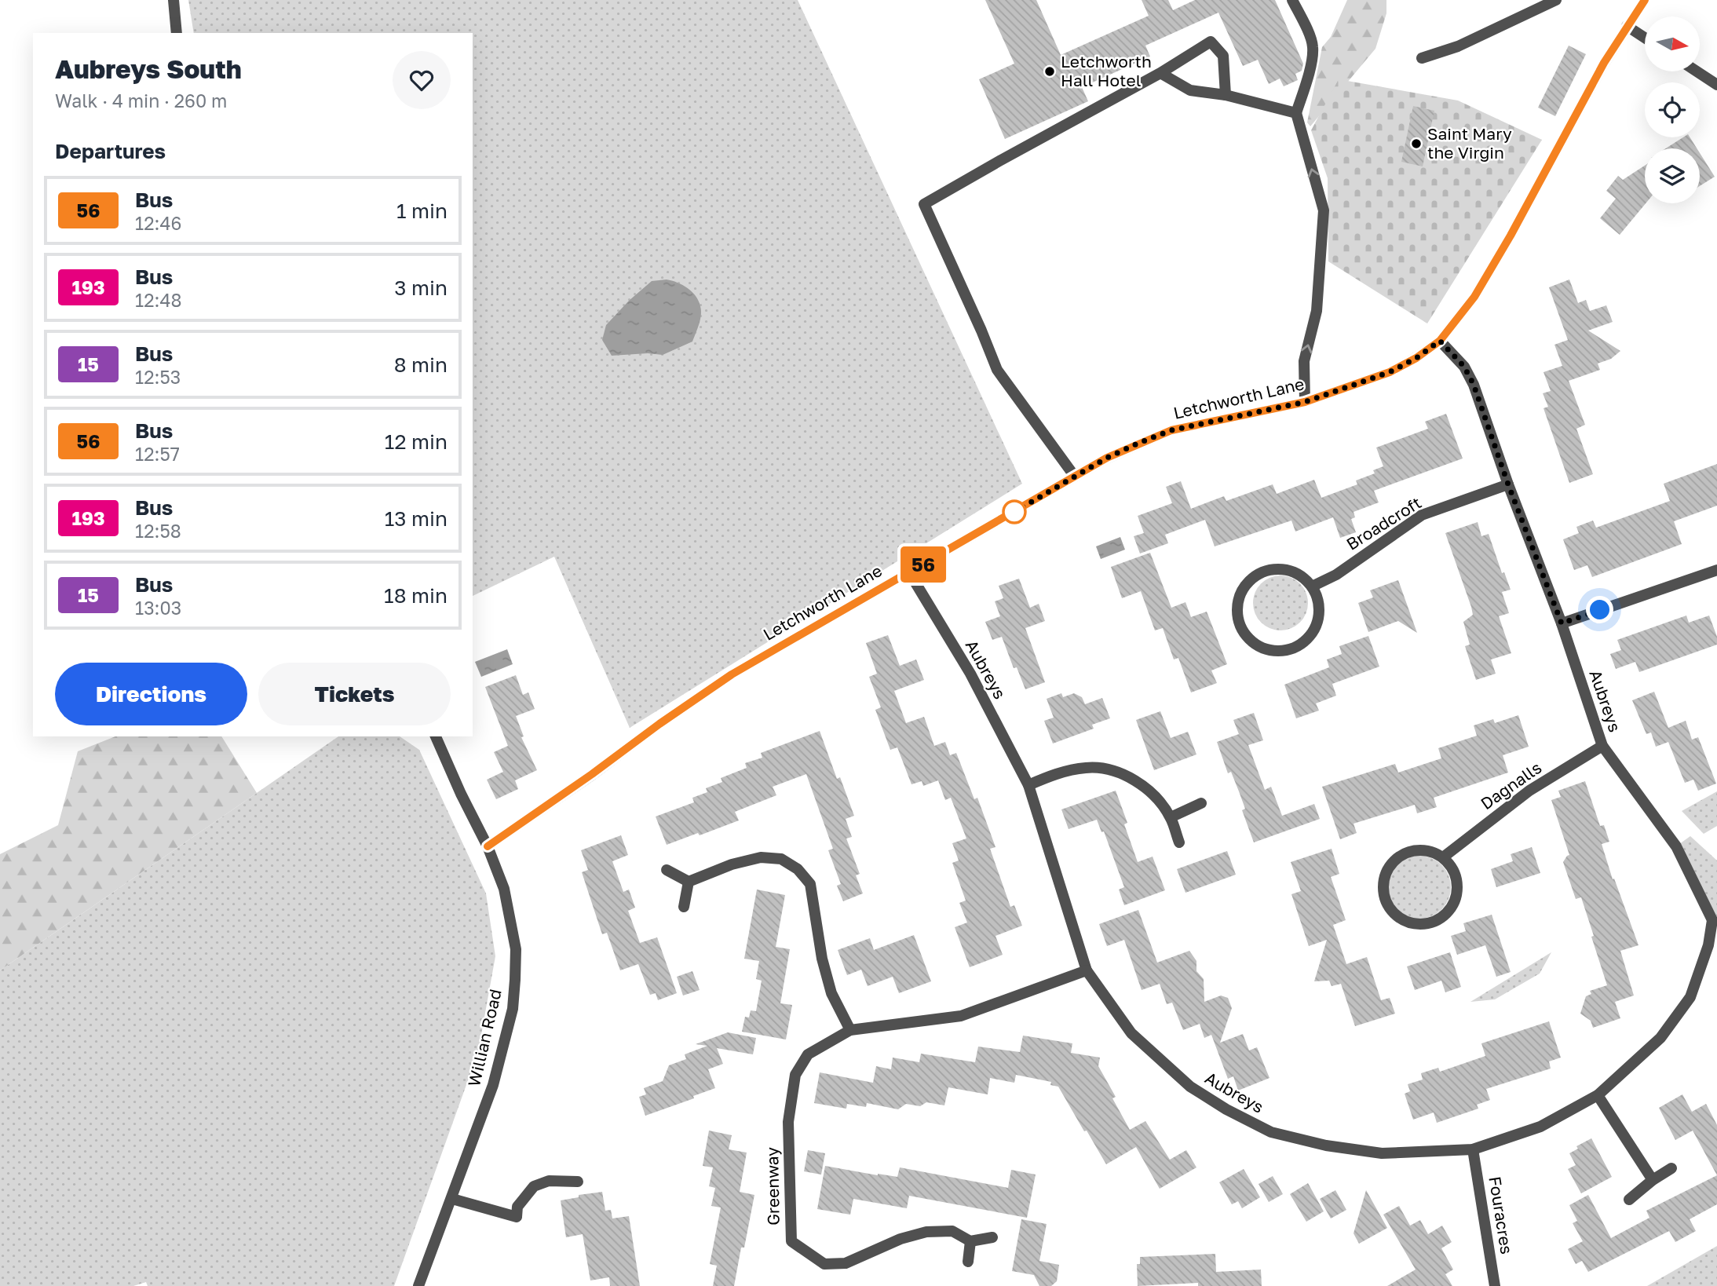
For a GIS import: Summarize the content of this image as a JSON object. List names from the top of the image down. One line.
{"streets":{"street":["Letchworth Lane","Broadcroft","Aubreys","Dagnalls","Willian Road","Greenway","Fouracres"]},"crossings":[["Letchworth Lane","Aubreys"],["Letchworth Lane","Willian Road"],["Broadcroft","Aubreys"],["Aubreys","Dagnalls"],["Aubreys","Greenway"],["Aubreys","Fouracres"]],"places":["Letchworth Hall Hotel","Saint Mary the Virgin"],"lines":["bus line 56"],"north":"right","page":{"on_map":"56","heading":[["Aubreys South","Walk · 4 min · 260 m"],"Departures"],"list":[{"mark":"56","name":"Bus","note":"12:46","value":"1 min"},{"mark":"193","name":"Bus","note":"12:48","value":"3 min"},{"mark":"15","name":"Bus","note":"12:53","value":"8 min"},{"mark":"56","name":"Bus","note":"12:57","value":"12 min"},{"mark":"193","name":"Bus","note":"12:58","value":"13 min"},{"mark":"15","name":"Bus","note":"13:03","value":"18 min"}],"buttons":["Directions","Tickets"]}}
